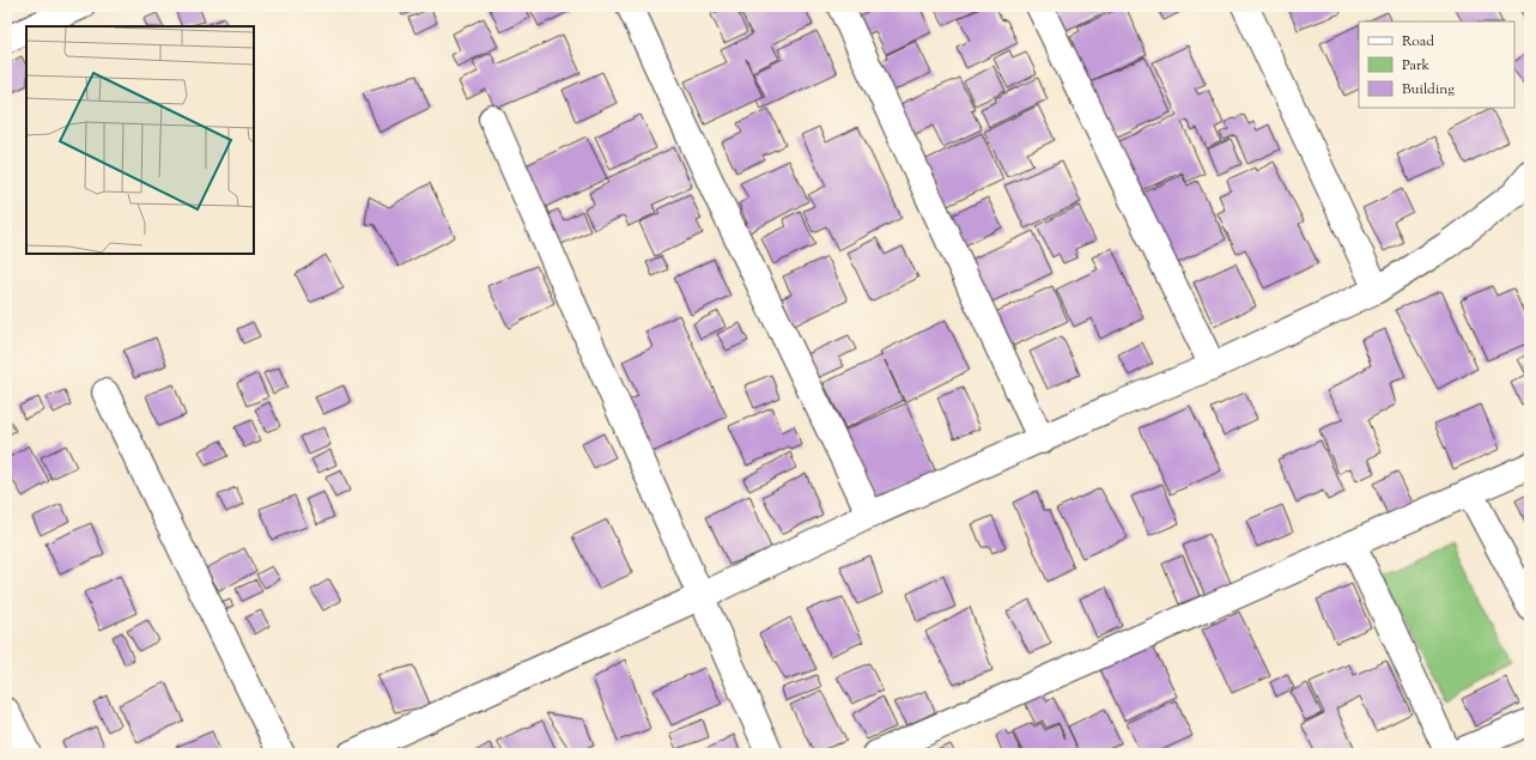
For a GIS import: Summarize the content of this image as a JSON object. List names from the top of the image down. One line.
{"legend":["Road","Park","Building"]}
